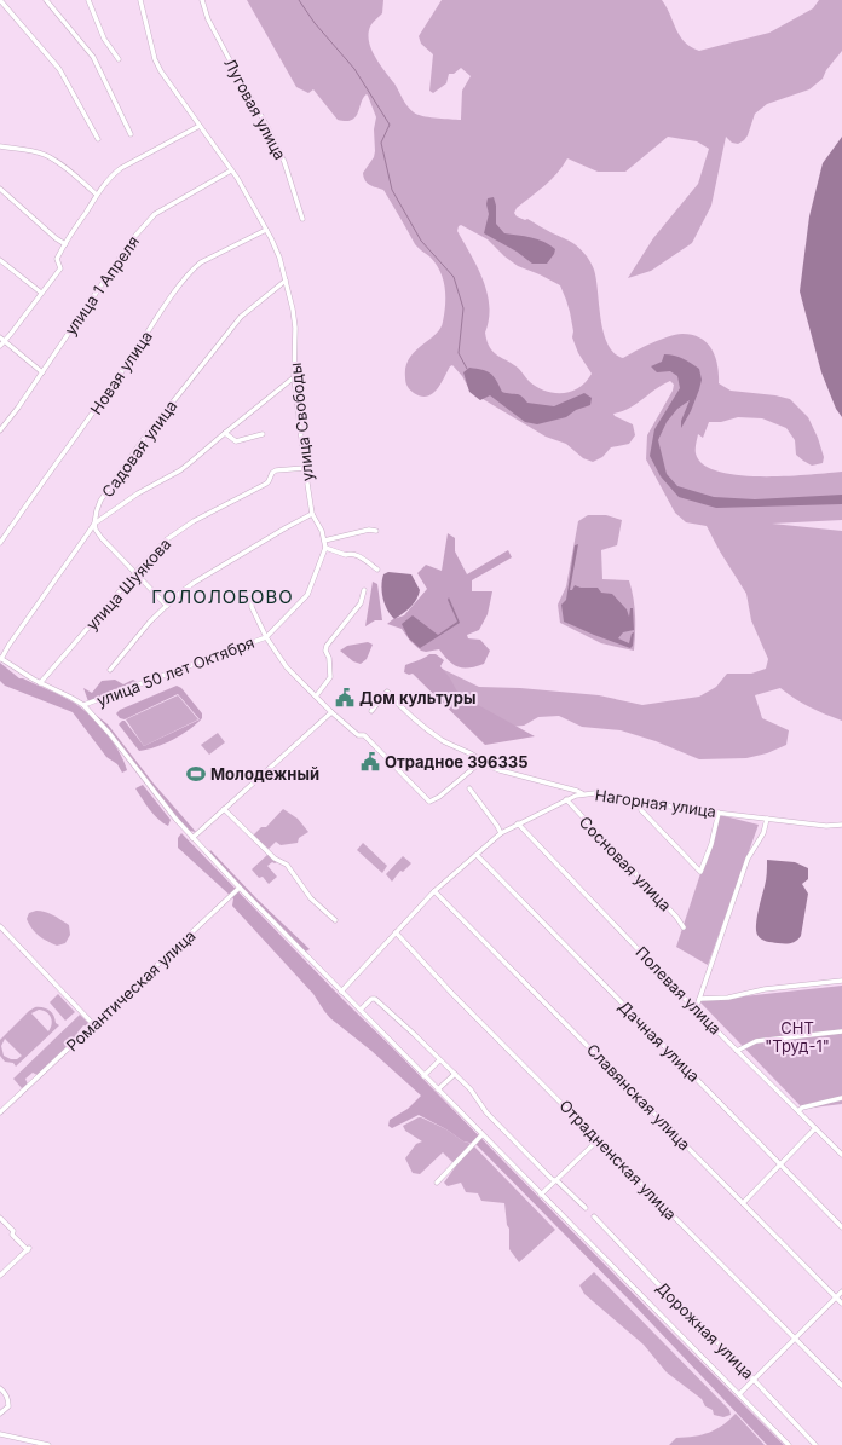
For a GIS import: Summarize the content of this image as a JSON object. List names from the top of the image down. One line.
{"streets":{"street":["Луговая улица","улица 1 Апреля","Новая улица","улица Свободы","Садовая улица","улица Шуякова","улица 50 лет Октября","Нагорная улица","Сосновая улица","Романтическая улица","Полевая улица","Дачная улица","Славянская улица","Отрадненская улица","Дорожная улица"]},"crossings":[["улица 1 Апреля","улица Свободы"],["Новая улица","улица Свободы"],["улица Свободы","Садовая улица"],["улица Свободы","улица Шуякова"],["улица Свободы","улица 50 лет Октября"],["Нагорная улица","Сосновая улица"],["Нагорная улица","Полевая улица"],["Нагорная улица","Дачная улица"],["Нагорная улица","Славянская улица"],["Нагорная улица","Отрадненская улица"]],"districts":["ГОЛОЛОБОВО"],"parks":["СНТ \"Труд-1\""],"places":{"public building":["Дом культуры","Отрадное 396335"],"sports":["Молодежный"]}}
